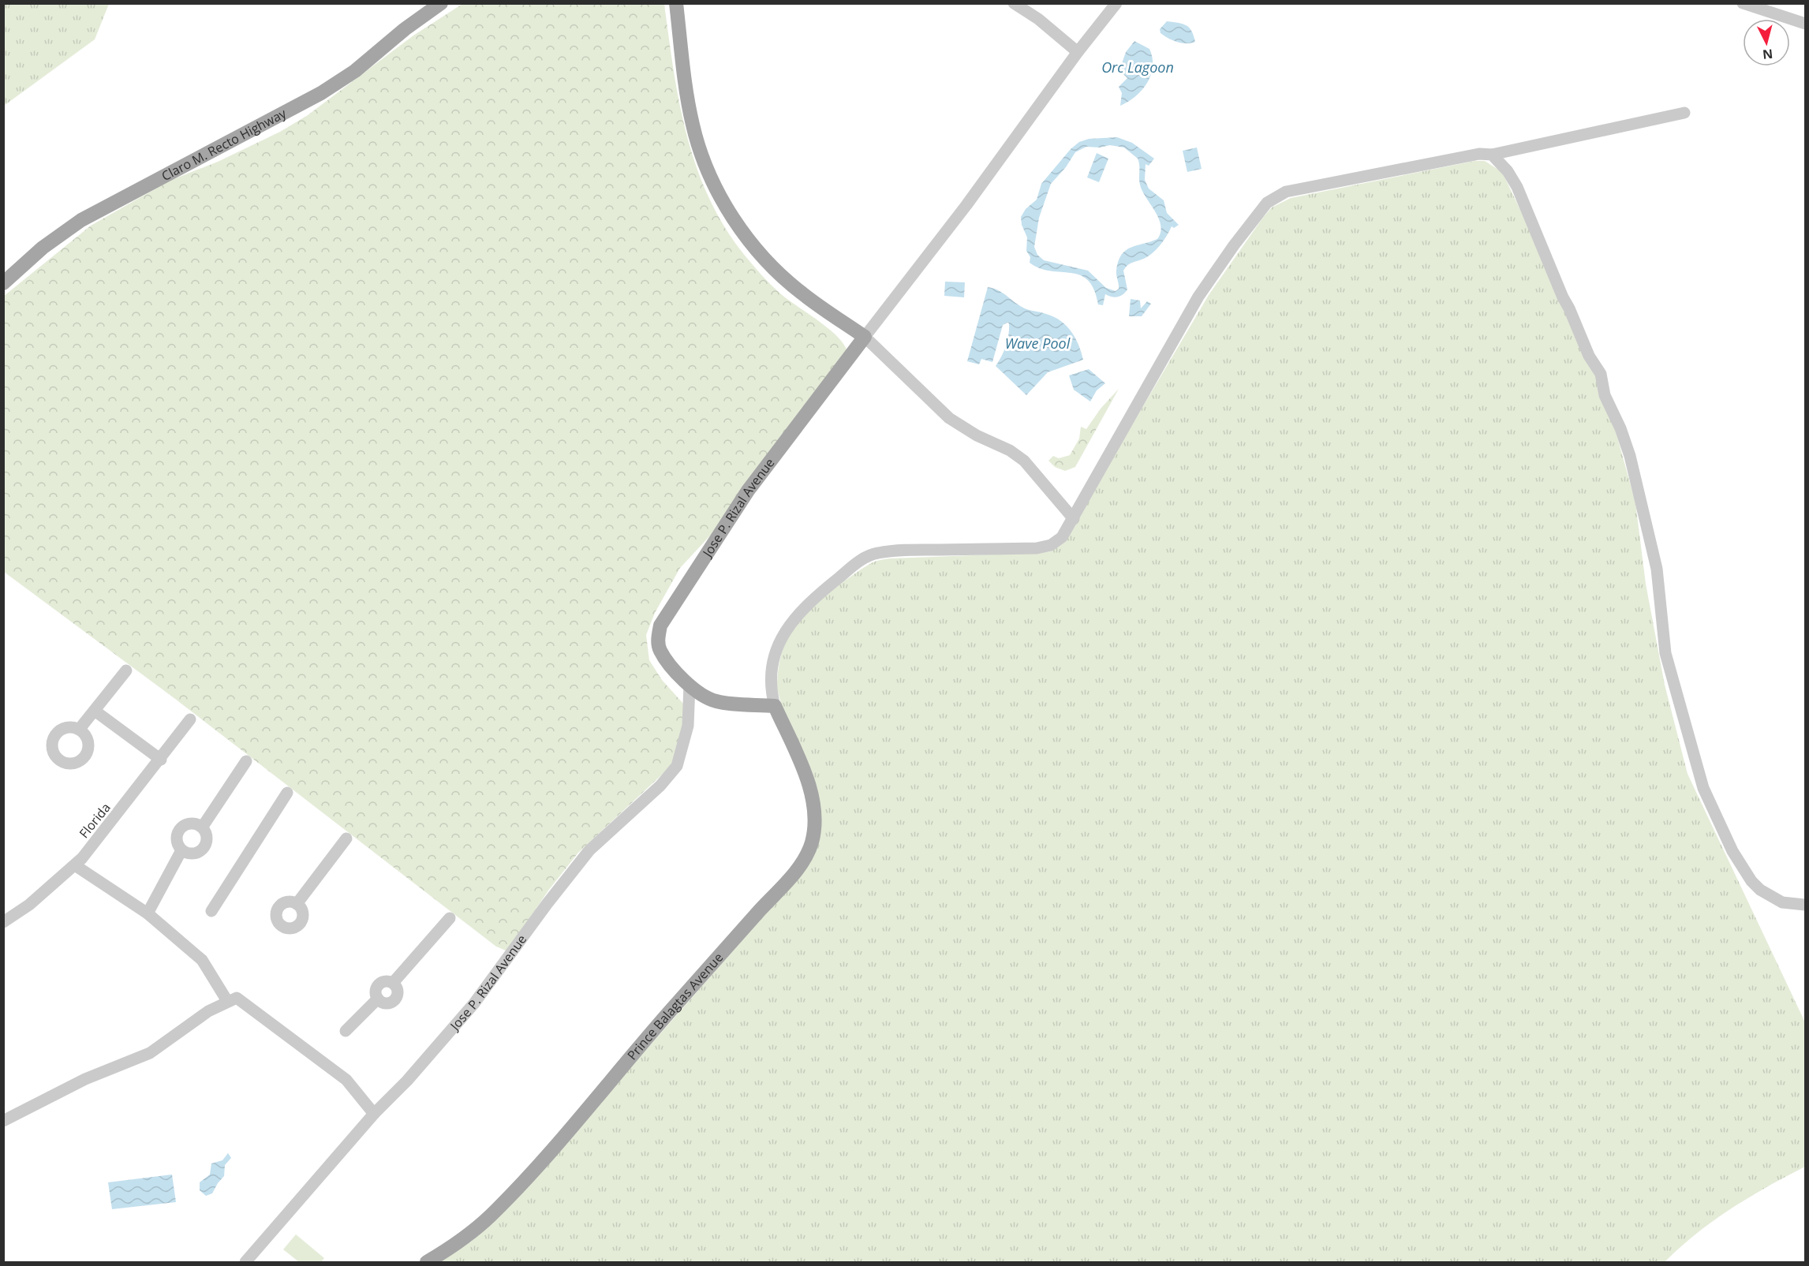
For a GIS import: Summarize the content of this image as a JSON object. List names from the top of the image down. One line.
{"streets":{"main road":["Claro M. Recto Highway","Jose P. Rizal Avenue","Prince Balagtas Avenue"],"street":["Florida"]},"crossings":[["Jose P. Rizal Avenue","Prince Balagtas Avenue"]],"water":["Orc Lagoon","Wave Pool"],"north":"bottom"}
